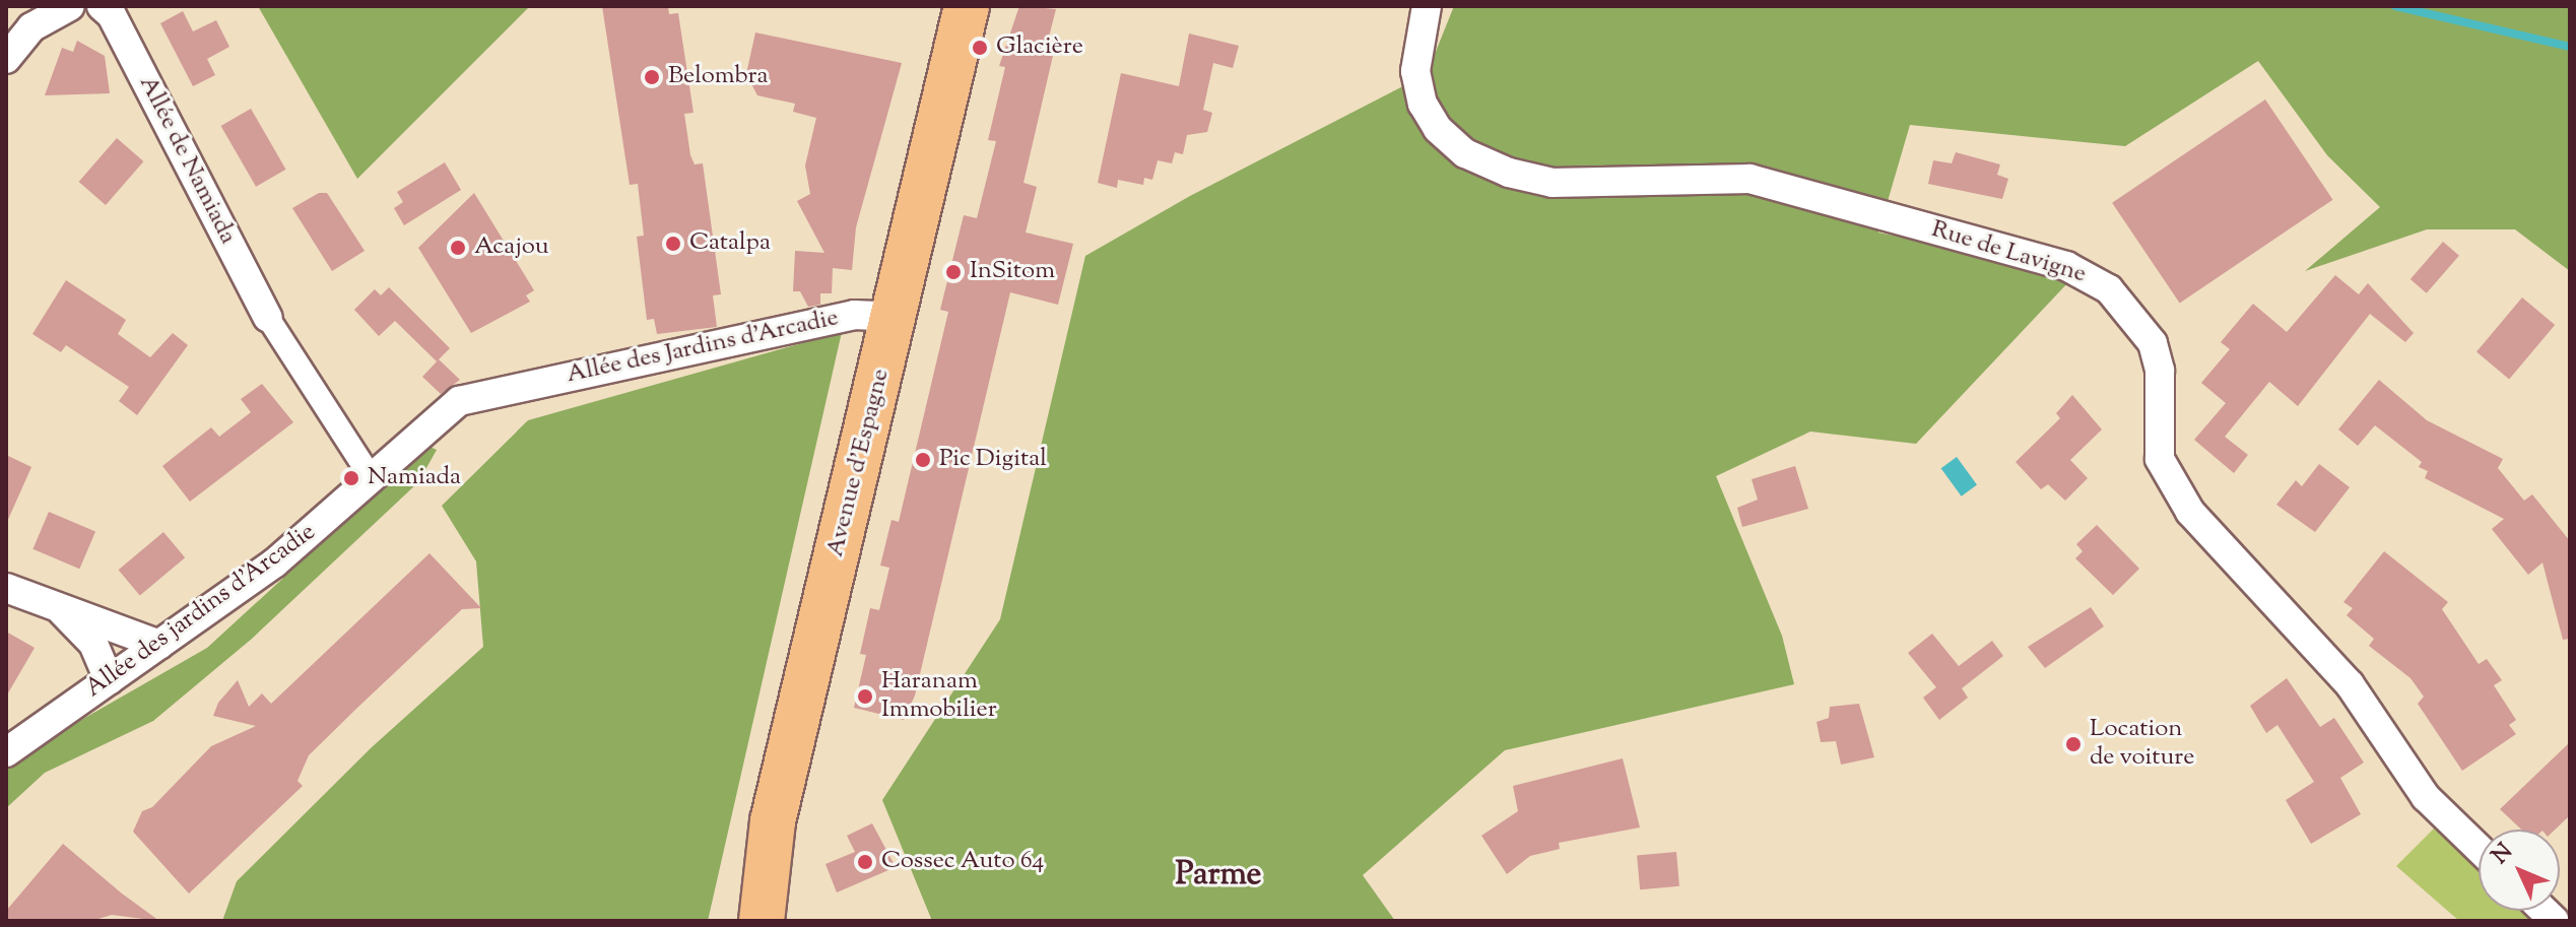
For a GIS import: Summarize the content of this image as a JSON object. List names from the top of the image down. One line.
{"streets":{"main road":["Avenue d'Espagne"],"street":["Allée de Namiada","Rue de Lavigne","Allée des Jardins d'Arcadie","Allée des jardins d'Arcadie"]},"crossings":[["Allée des Jardins d'Arcadie","Avenue d'Espagne"],["Allée des Jardins d'Arcadie","Allée des jardins d'Arcadie"]],"districts":["Parme"],"places":["Glacière","Belombra","Catalpa","Acajou","InSitom","Pic Digital","Namiada","Haranam Immobilier","Location de voiture","Cossec Auto 64"],"north":"top left"}
